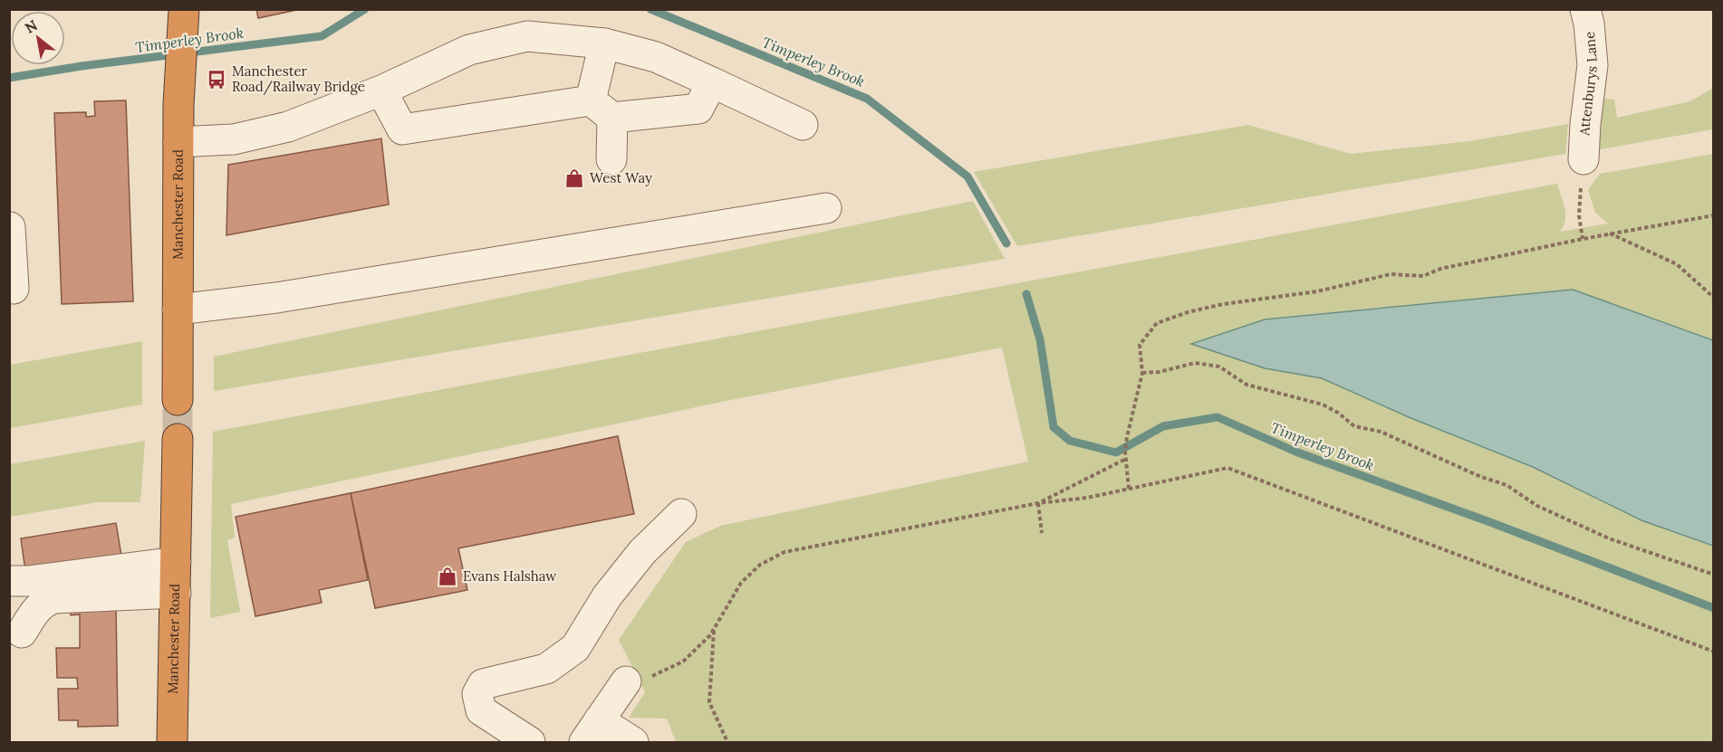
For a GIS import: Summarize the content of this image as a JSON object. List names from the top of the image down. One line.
{"streets":{"highway":["Manchester Road"],"street":["Attenburys Lane"]},"water":["Timperley Brook"],"places":{"bus stop":["Manchester Road/Railway Bridge"],"shop":["West Way","Evans Halshaw"]},"north":"top left"}
